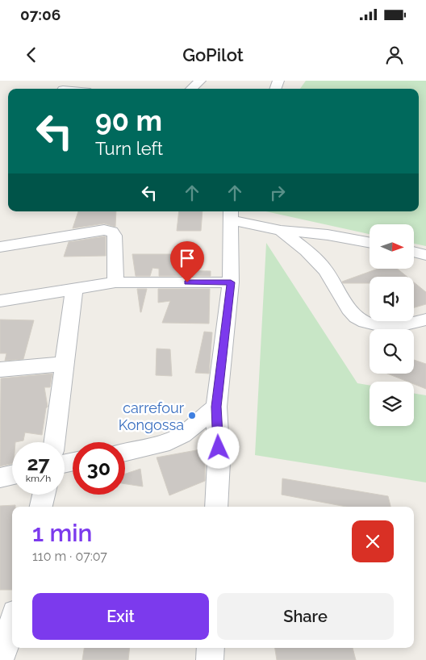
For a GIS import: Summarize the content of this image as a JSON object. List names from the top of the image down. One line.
{"places":["carrefour Kongossa"],"north":"right","page":{"status":"07:06","header":"GoPilot","turn":["90 m","Turn left"],"speed":"27 km/h","limit":"30","heading":["1 min","110 m · 07:07"],"buttons":["Exit","Share"]}}
